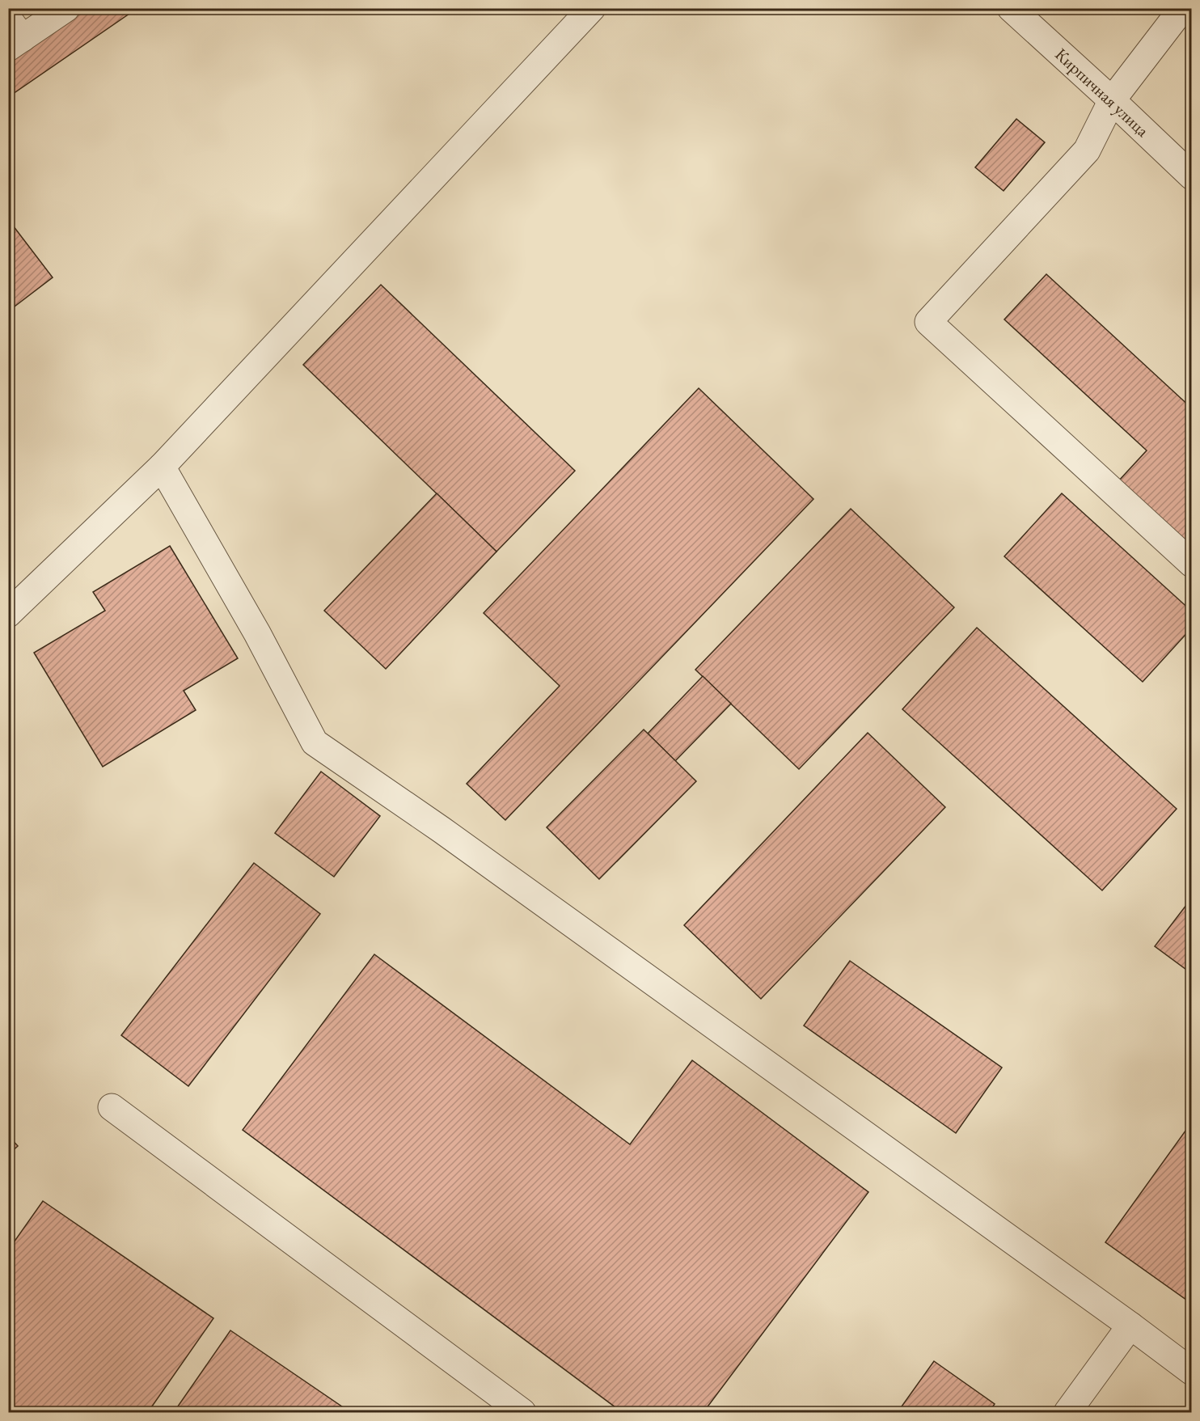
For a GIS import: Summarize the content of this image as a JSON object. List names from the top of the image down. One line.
{"streets":{"street":["Кирпичная улица"]}}
